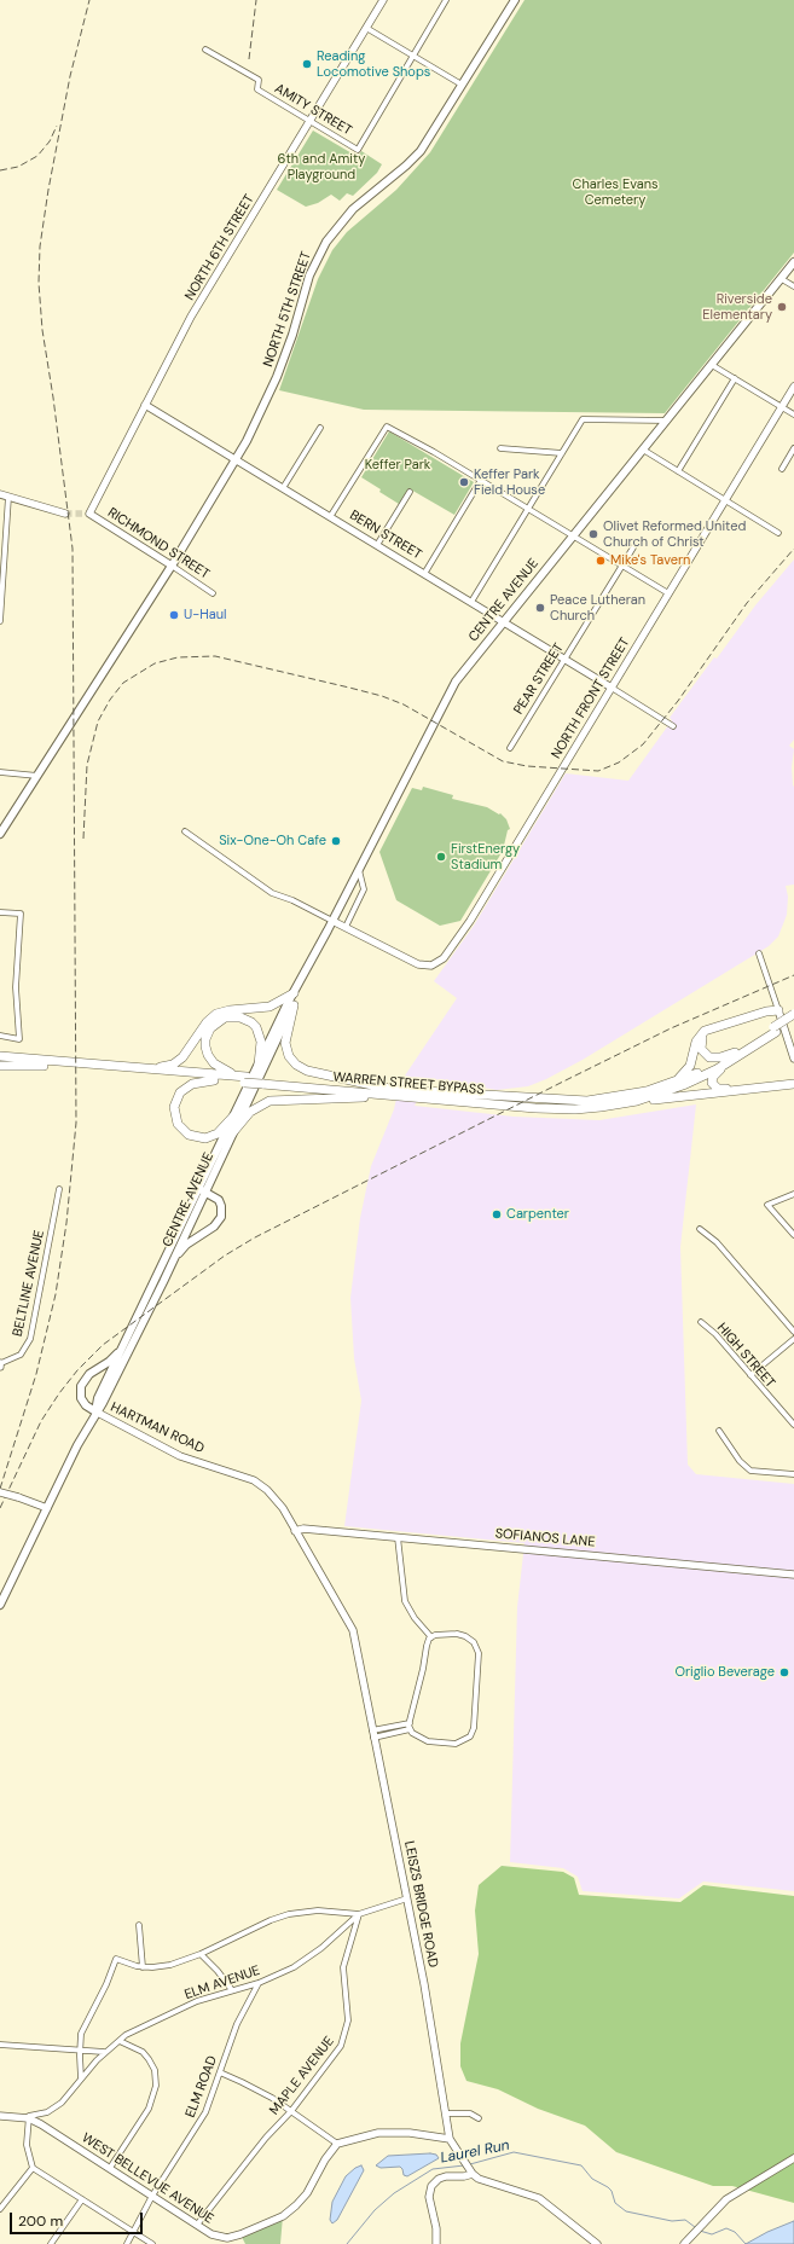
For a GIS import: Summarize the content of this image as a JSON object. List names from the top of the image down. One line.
{"streets":{"highway":["WARREN STREET BYPASS"],"main road":["NORTH 5TH STREET","CENTRE AVENUE"],"street":["AMITY STREET","NORTH 6TH STREET","BERN STREET","RICHMOND STREET","PEAR STREET","NORTH FRONT STREET","BELTLINE AVENUE","HIGH STREET","HARTMAN ROAD","SOFIANOS LANE","LEISZS BRIDGE ROAD","ELM AVENUE","MAPLE AVENUE","ELM ROAD","WEST BELLEVUE AVENUE"]},"crossings":[["AMITY STREET","NORTH 6TH STREET"],["NORTH 6TH STREET","BERN STREET"],["NORTH 6TH STREET","RICHMOND STREET"],["NORTH 5TH STREET","BERN STREET"],["NORTH 5TH STREET","RICHMOND STREET"],["BERN STREET","CENTRE AVENUE"],["BERN STREET","PEAR STREET"],["BERN STREET","NORTH FRONT STREET"],["CENTRE AVENUE","HARTMAN ROAD"],["HARTMAN ROAD","LEISZS BRIDGE ROAD"],["SOFIANOS LANE","LEISZS BRIDGE ROAD"],["LEISZS BRIDGE ROAD","ELM AVENUE"],["ELM AVENUE","MAPLE AVENUE"],["ELM AVENUE","ELM ROAD"],["ELM AVENUE","WEST BELLEVUE AVENUE"],["MAPLE AVENUE","WEST BELLEVUE AVENUE"],["ELM ROAD","WEST BELLEVUE AVENUE"]],"water":["Laurel Run"],"parks":["6th and Amity Playground","Charles Evans Cemetery","Keffer Park"],"places":["Reading Locomotive Shops","Riverside Elementary","Keffer Park Field House","Olivet Reformed United Church of Christ","Mike's Tavern","Peace Lutheran Church","U-Haul","Six-One-Oh Cafe","FirstEnergy Stadium","Carpenter","Origlio Beverage"],"scale_bar":"200 m"}
